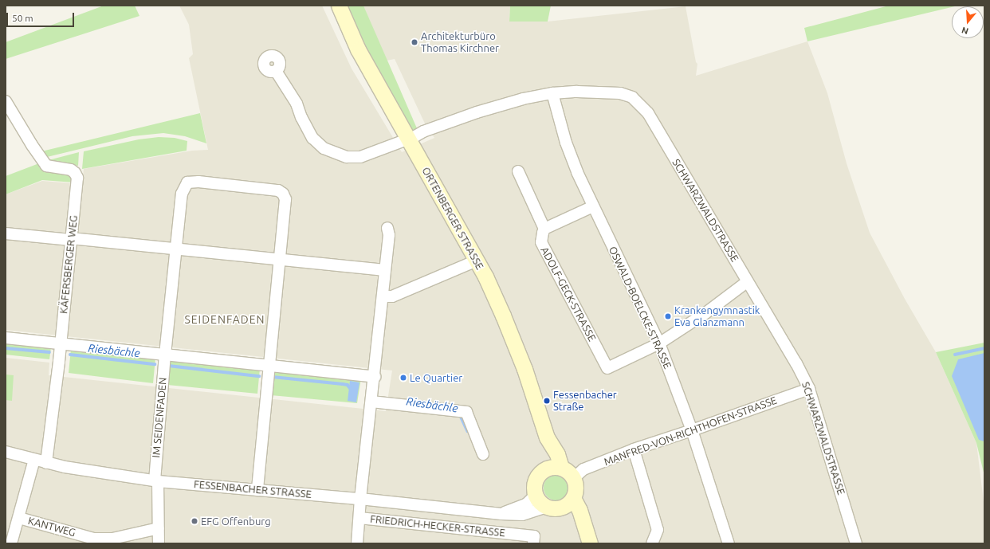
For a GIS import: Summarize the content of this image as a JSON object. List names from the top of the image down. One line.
{"streets":{"main road":["ORTENBERGER STRASSE"],"street":["SCHWARZWALDSTRASSE","KÄFERSBERGER WEG","ADOLF-GECK-STRASSE","OSWALD-BOELCKE-STRASSE","IM SEIDENFADEN","MANFRED-VON-RICHTHOFEN-STRASSE","FESSENBACHER STRASSE","FRIEDRICH-HECKER-STRASSE","KANTWEG"]},"crossings":[["SCHWARZWALDSTRASSE","ORTENBERGER STRASSE"],["SCHWARZWALDSTRASSE","OSWALD-BOELCKE-STRASSE"],["SCHWARZWALDSTRASSE","MANFRED-VON-RICHTHOFEN-STRASSE"],["ORTENBERGER STRASSE","MANFRED-VON-RICHTHOFEN-STRASSE"],["ORTENBERGER STRASSE","FESSENBACHER STRASSE"],["KÄFERSBERGER WEG","FESSENBACHER STRASSE"],["ADOLF-GECK-STRASSE","OSWALD-BOELCKE-STRASSE"],["OSWALD-BOELCKE-STRASSE","MANFRED-VON-RICHTHOFEN-STRASSE"],["IM SEIDENFADEN","FESSENBACHER STRASSE"],["IM SEIDENFADEN","KANTWEG"],["MANFRED-VON-RICHTHOFEN-STRASSE","FESSENBACHER STRASSE"]],"districts":["SEIDENFADEN"],"water":["Riesbächle"],"places":["Architekturbüro Thomas Kirchner","Krankengymnastik Eva Glanzmann","Le Quartier","Fessenbacher Straße","EFG Offenburg"],"scale_bar":"50 m","north":"bottom"}
